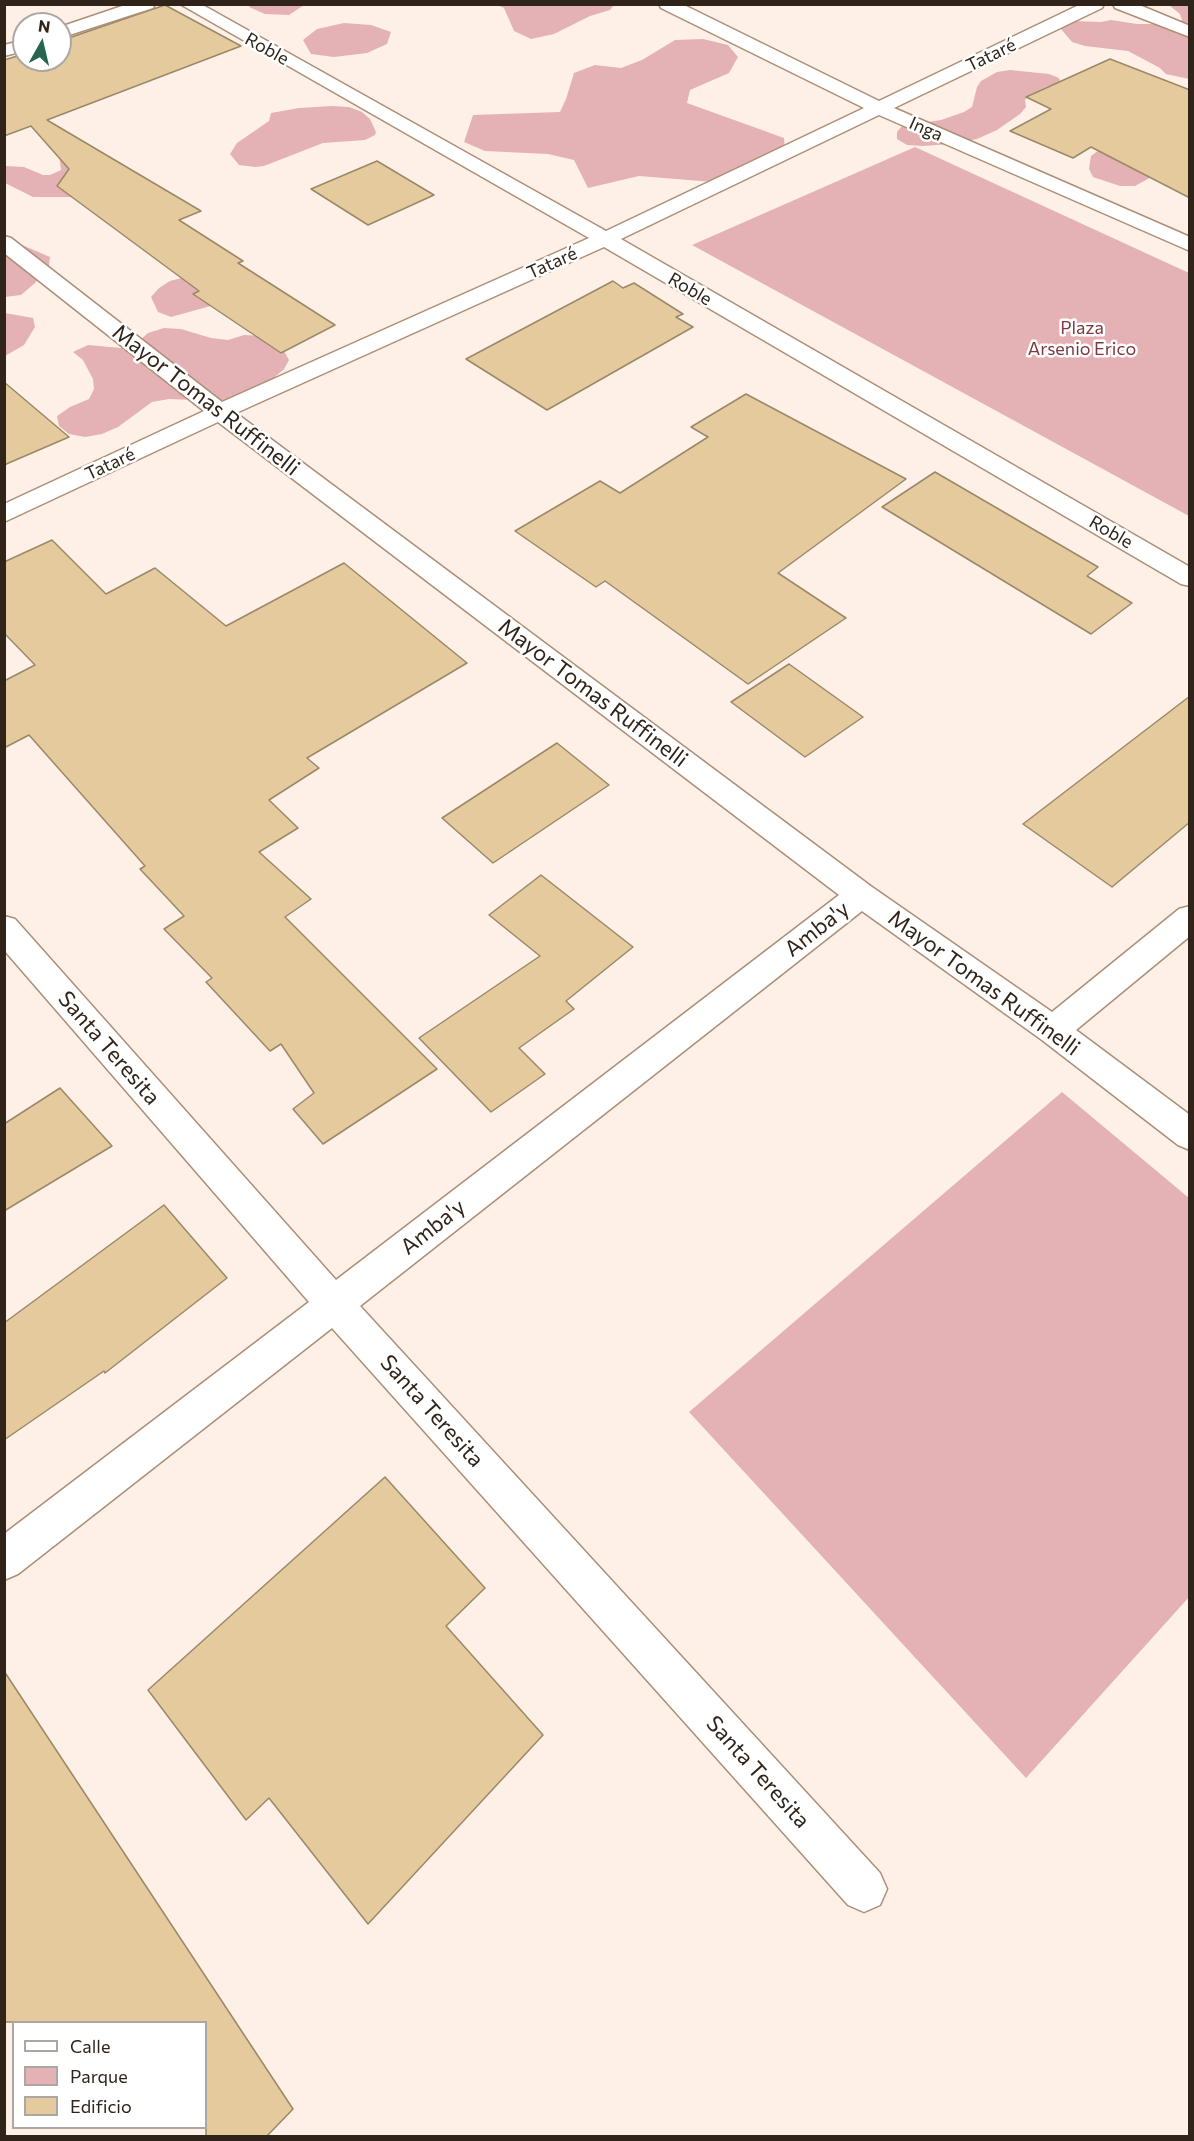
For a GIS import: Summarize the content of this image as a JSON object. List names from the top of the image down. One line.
{"streets":{"street":["Roble","Tataré","Inga","Mayor Tomas Ruffinelli","Amba'y","Santa Teresita"]},"crossings":[["Roble","Tataré"],["Tataré","Inga"],["Tataré","Mayor Tomas Ruffinelli"],["Mayor Tomas Ruffinelli","Amba'y"],["Amba'y","Santa Teresita"]],"parks":["Plaza Arsenio Erico"],"legend":["Calle","Parque","Edificio"],"north":"top"}
